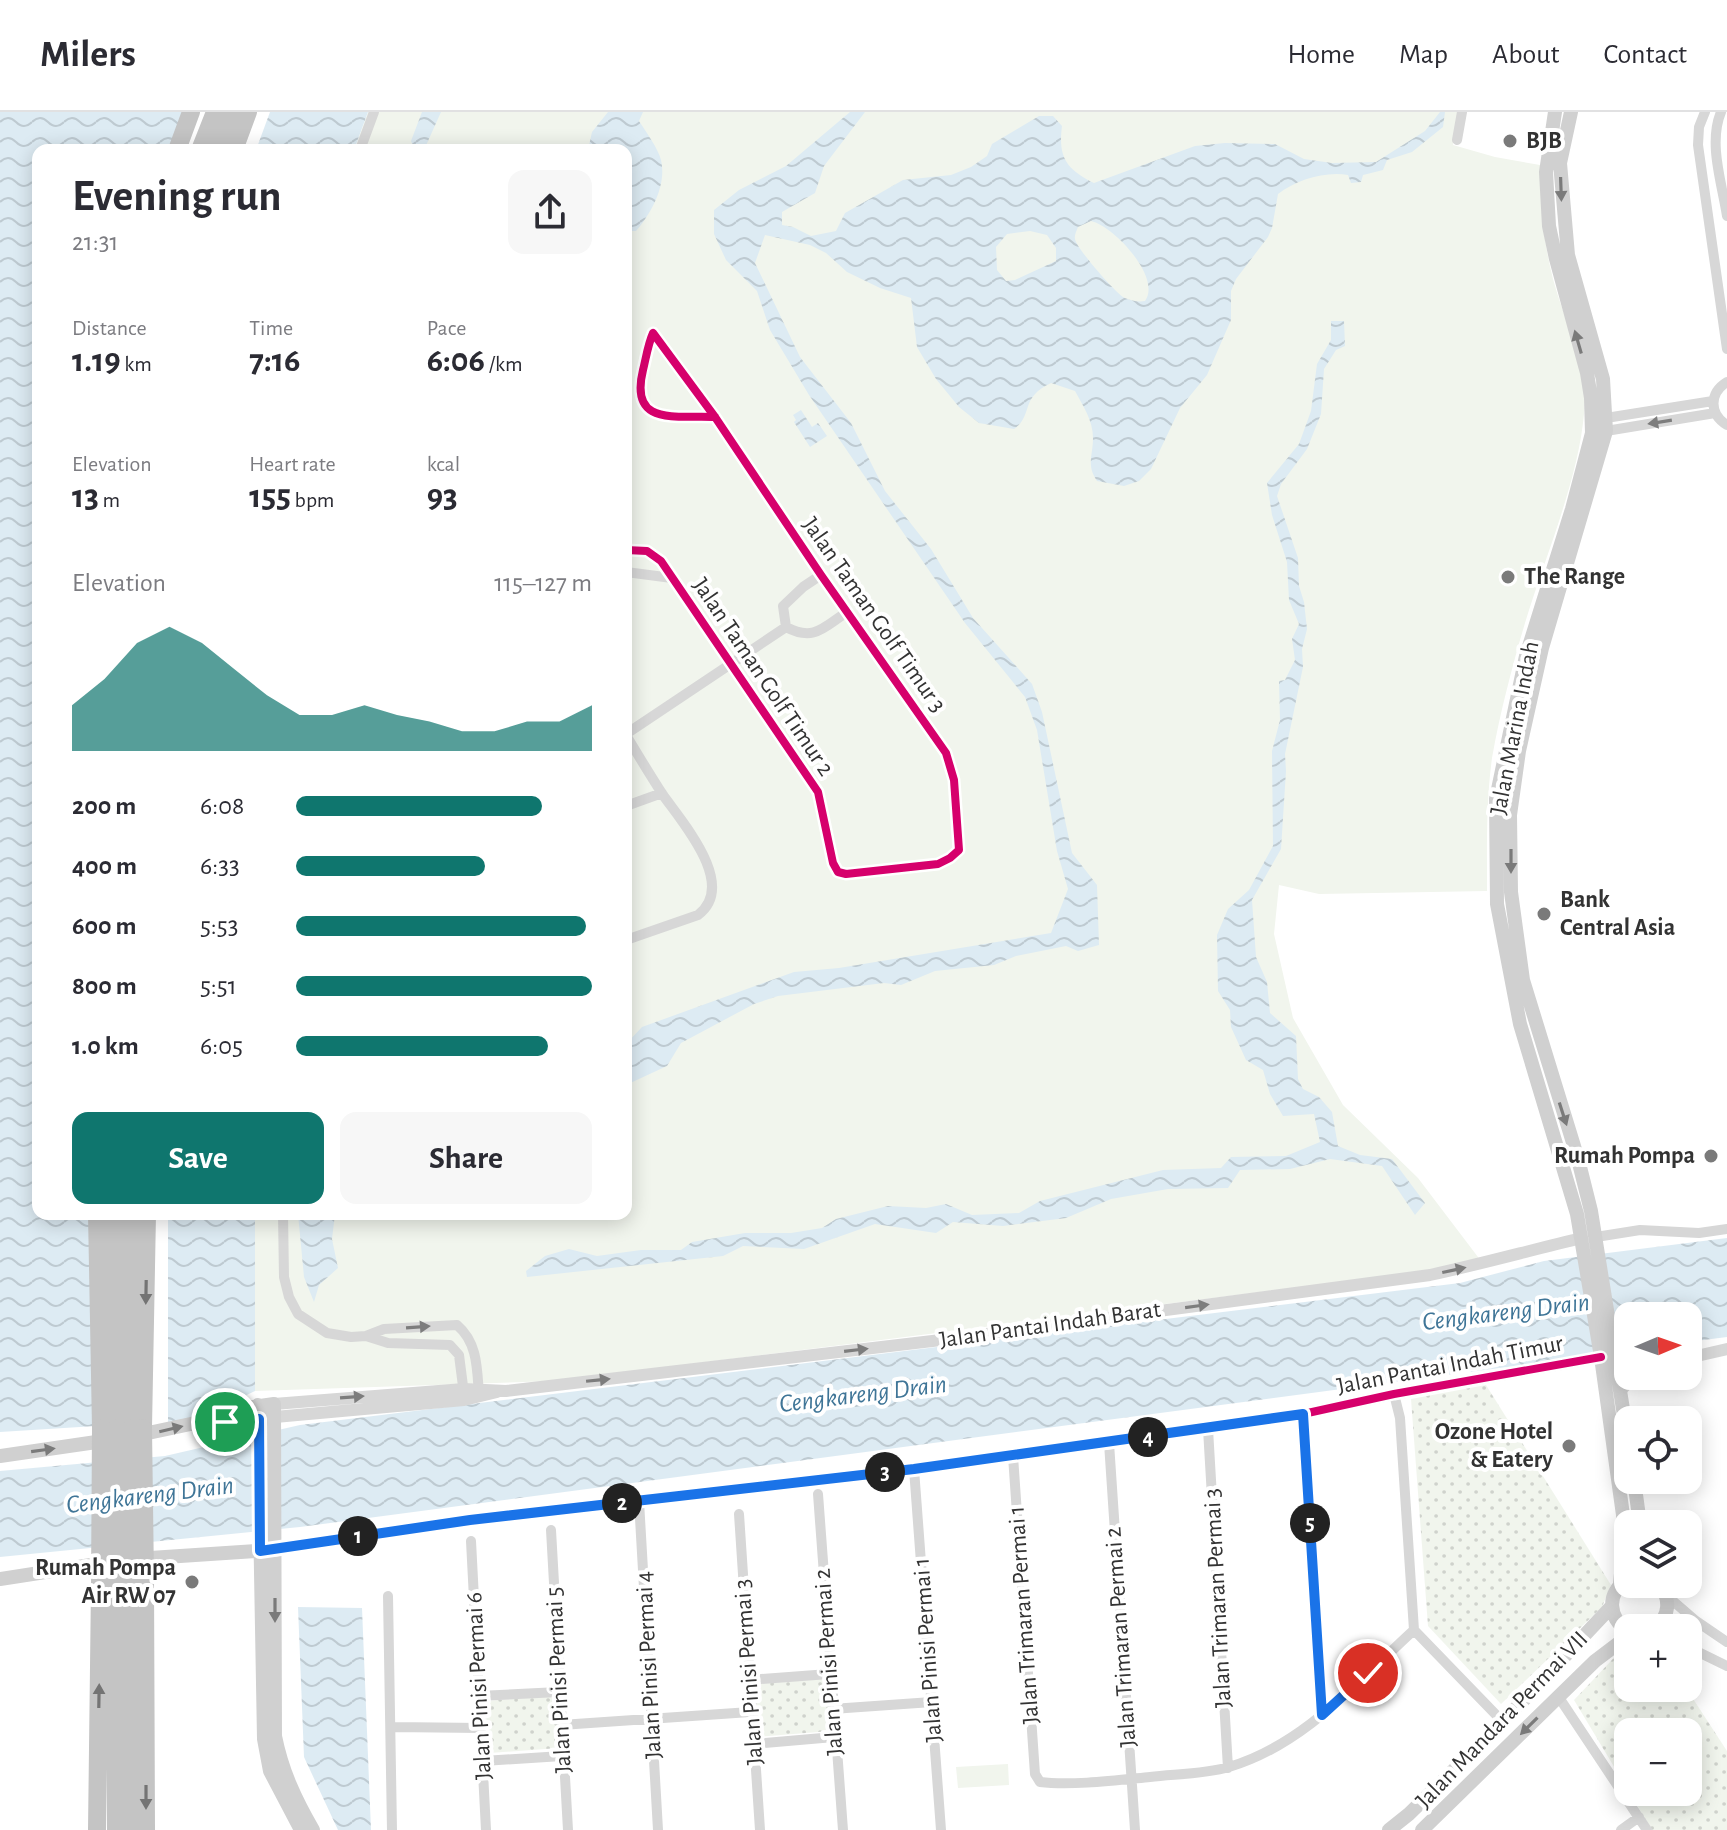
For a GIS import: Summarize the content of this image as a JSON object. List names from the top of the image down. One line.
{"streets":{"main road":["Jalan Marina Indah","Jalan Pantai Indah Barat","Jalan Pantai Indah Timur","Jalan Mandara Permai VII"],"street":["Jalan Taman Golf Timur 3","Jalan Taman Golf Timur 2","Jalan Trimaran Permai 3","Jalan Trimaran Permai 1","Jalan Trimaran Permai 2","Jalan Pinisi Permai 1","Jalan Pinisi Permai 2","Jalan Pinisi Permai 4","Jalan Pinisi Permai 3","Jalan Pinisi Permai 5","Jalan Pinisi Permai 6"]},"crossings":[["Jalan Taman Golf Timur 3","Jalan Taman Golf Timur 2"],["Jalan Marina Indah","Jalan Pantai Indah Barat"],["Jalan Marina Indah","Jalan Pantai Indah Timur"],["Jalan Marina Indah","Jalan Mandara Permai VII"],["Jalan Pantai Indah Timur","Jalan Trimaran Permai 3"],["Jalan Pantai Indah Timur","Jalan Trimaran Permai 1"],["Jalan Pantai Indah Timur","Jalan Trimaran Permai 2"],["Jalan Pantai Indah Timur","Jalan Pinisi Permai 1"],["Jalan Pantai Indah Timur","Jalan Pinisi Permai 4"],["Jalan Trimaran Permai 1","Jalan Trimaran Permai 2"]],"one_way":["Jalan Pantai Indah Barat"],"water":["Cengkareng Drain"],"places":["BJB","The Range","Bank Central Asia","Rumah Pompa","Ozone Hotel & Eatery","Rumah Pompa Air RW 07"],"north":"right","page":{"header":"Milers","nav":["Home","Map","About","Contact"],"heading":["Evening run","21:31"],"stats":[["Distance","1.19 km"],["Time","7:16"],["Pace","6:06 /km"],["Elevation","13 m"],["Heart rate","155 bpm"],["kcal","93"]],"chart":["Elevation","115–127 m"],"list":[{"name":"200 m","note":"6:08"},{"name":"400 m","note":"6:33"},{"name":"600 m","note":"5:53"},{"name":"800 m","note":"5:51"},{"name":"1.0 km","note":"6:05"}],"buttons":["Save","Share"],"map_buttons":["+","−"],"pins":["4","3","2","5","1"]}}
